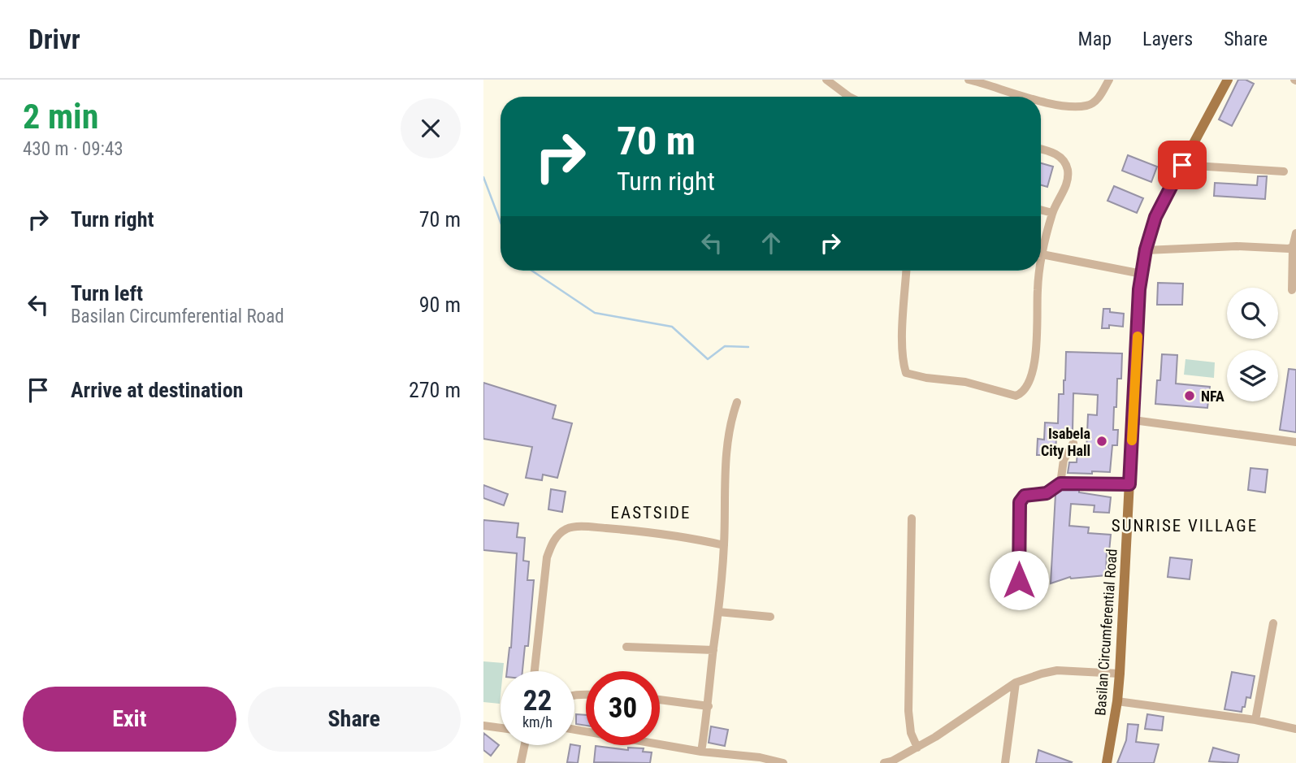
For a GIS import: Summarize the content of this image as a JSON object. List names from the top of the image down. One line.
{"streets":{"main road":["Basilan Circumferential Road"]},"districts":["EASTSIDE","SUNRISE VILLAGE"],"places":["NFA","Isabela City Hall"],"page":{"header":"Drivr","nav":["Map","Layers","Share"],"heading":["2 min","430 m · 09:43"],"turn":["70 m","Turn right"],"list":[{"name":"Turn right","value":"70 m"},{"name":"Turn left","note":"Basilan Circumferential Road","value":"90 m"},{"name":"Arrive at destination","value":"270 m"}],"speed":"22 km/h","limit":"30","buttons":["Exit","Share"]}}
